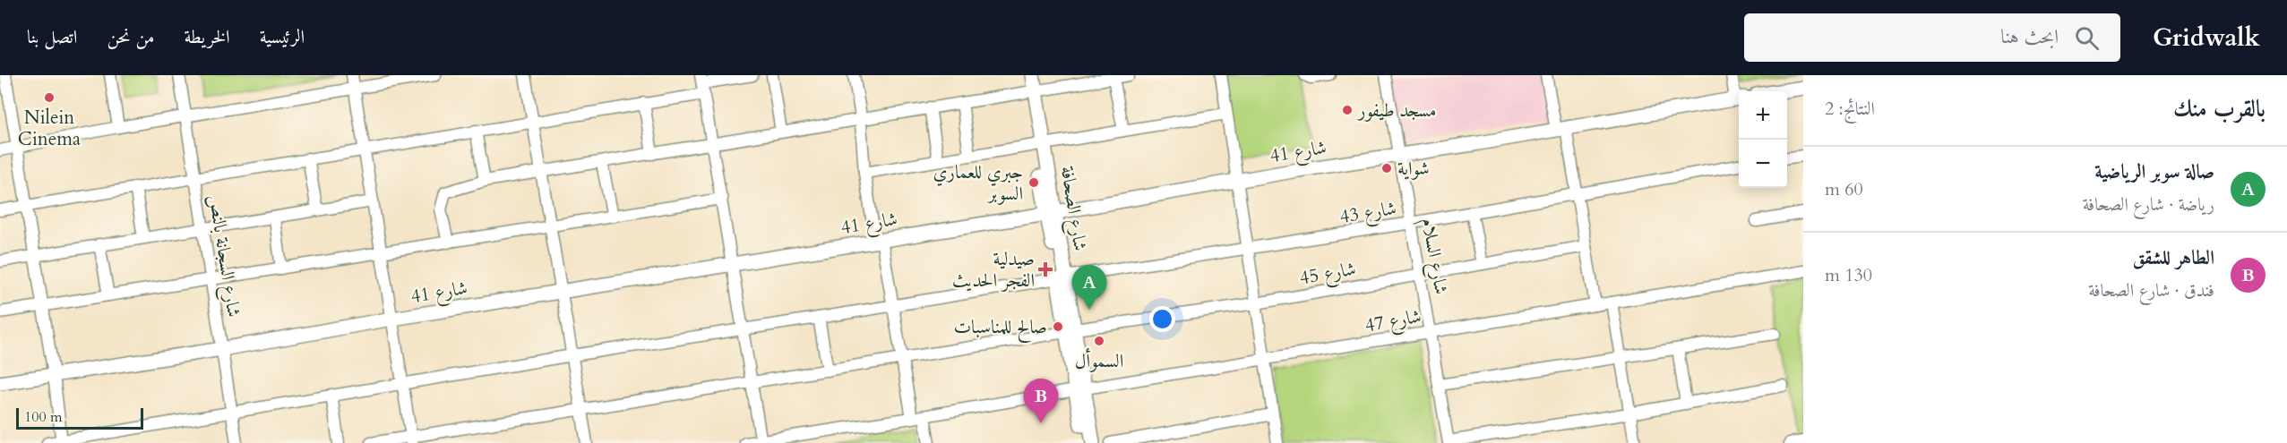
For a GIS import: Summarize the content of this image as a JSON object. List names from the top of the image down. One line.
{"streets":{"main road":["شارع 41","شارع الصحافة"],"street":["شارع 43","شارع السجانة بالنص","شارع السلام","شارع 45","شارع 47"]},"crossings":[["شارع 41","شارع الصحافة"],["شارع 41","شارع السجانة بالنص"],["شارع 41","شارع السلام"],["شارع الصحافة","شارع 43"],["شارع الصحافة","شارع 45"],["شارع الصحافة","شارع 47"],["شارع 43","شارع السجانة بالنص"],["شارع 43","شارع السلام"],["شارع السلام","شارع 45"],["شارع السلام","شارع 47"]],"places":{"other":["Nilein Cinema","مسجد طيفور","شواية","جبري للعماري السوبر","صالح للمناسبات","السموأل"],"health":["صيدلية الفجر الحديث"]},"scale_bar":"100 m","page":{"header":"Gridwalk","search":"ابحث هنا","nav":["الرئيسية","الخريطة","من نحن","اتصل بنا"],"heading":["بالقرب منك","النتائج: 2"],"map_buttons":["+","−"],"list":[{"mark":"A","name":"صالة سوبر الرياضية","note":"رياضة · شارع الصحافة","value":"60 m"},{"mark":"B","name":"الطاهر للشقق","note":"فندق · شارع الصحافة","value":"130 m"}],"pins":["A","B"],"scale":"100 m"}}
